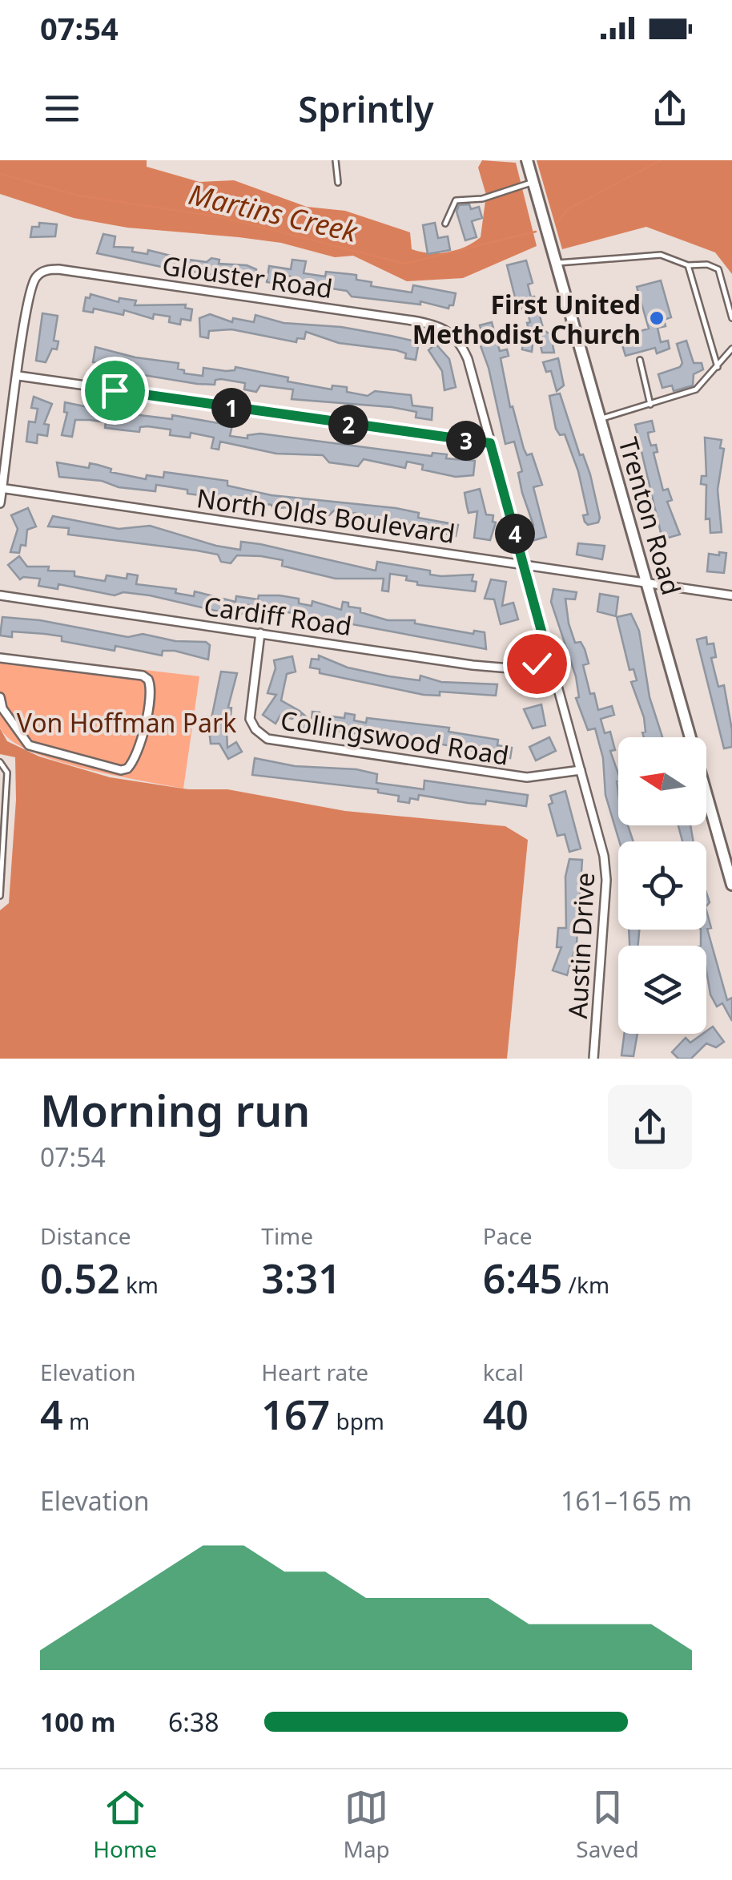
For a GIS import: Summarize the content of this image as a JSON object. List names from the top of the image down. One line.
{"streets":{"main road":["Trenton Road"],"street":["Glouster Road","North Olds Boulevard","Cardiff Road","Collingswood Road","Austin Drive"]},"crossings":[["Glouster Road","Austin Drive"],["North Olds Boulevard","Trenton Road"],["North Olds Boulevard","Austin Drive"],["Cardiff Road","Collingswood Road"],["Cardiff Road","Austin Drive"],["Collingswood Road","Austin Drive"]],"water":["Martins Creek"],"parks":["Von Hoffman Park"],"places":["First United Methodist Church"],"north":"left","page":{"status":"07:54","header":"Sprintly","pins":["1","2","3","4"],"heading":["Morning run","07:54"],"stats":[["Distance","0.52 km"],["Time","3:31"],["Pace","6:45 /km"],["Elevation","4 m"],["Heart rate","167 bpm"],["kcal","40"]],"chart":["Elevation","161–165 m"],"list":[{"name":"100 m","note":"6:38"}],"tabs":["Home","Map","Saved"]}}
